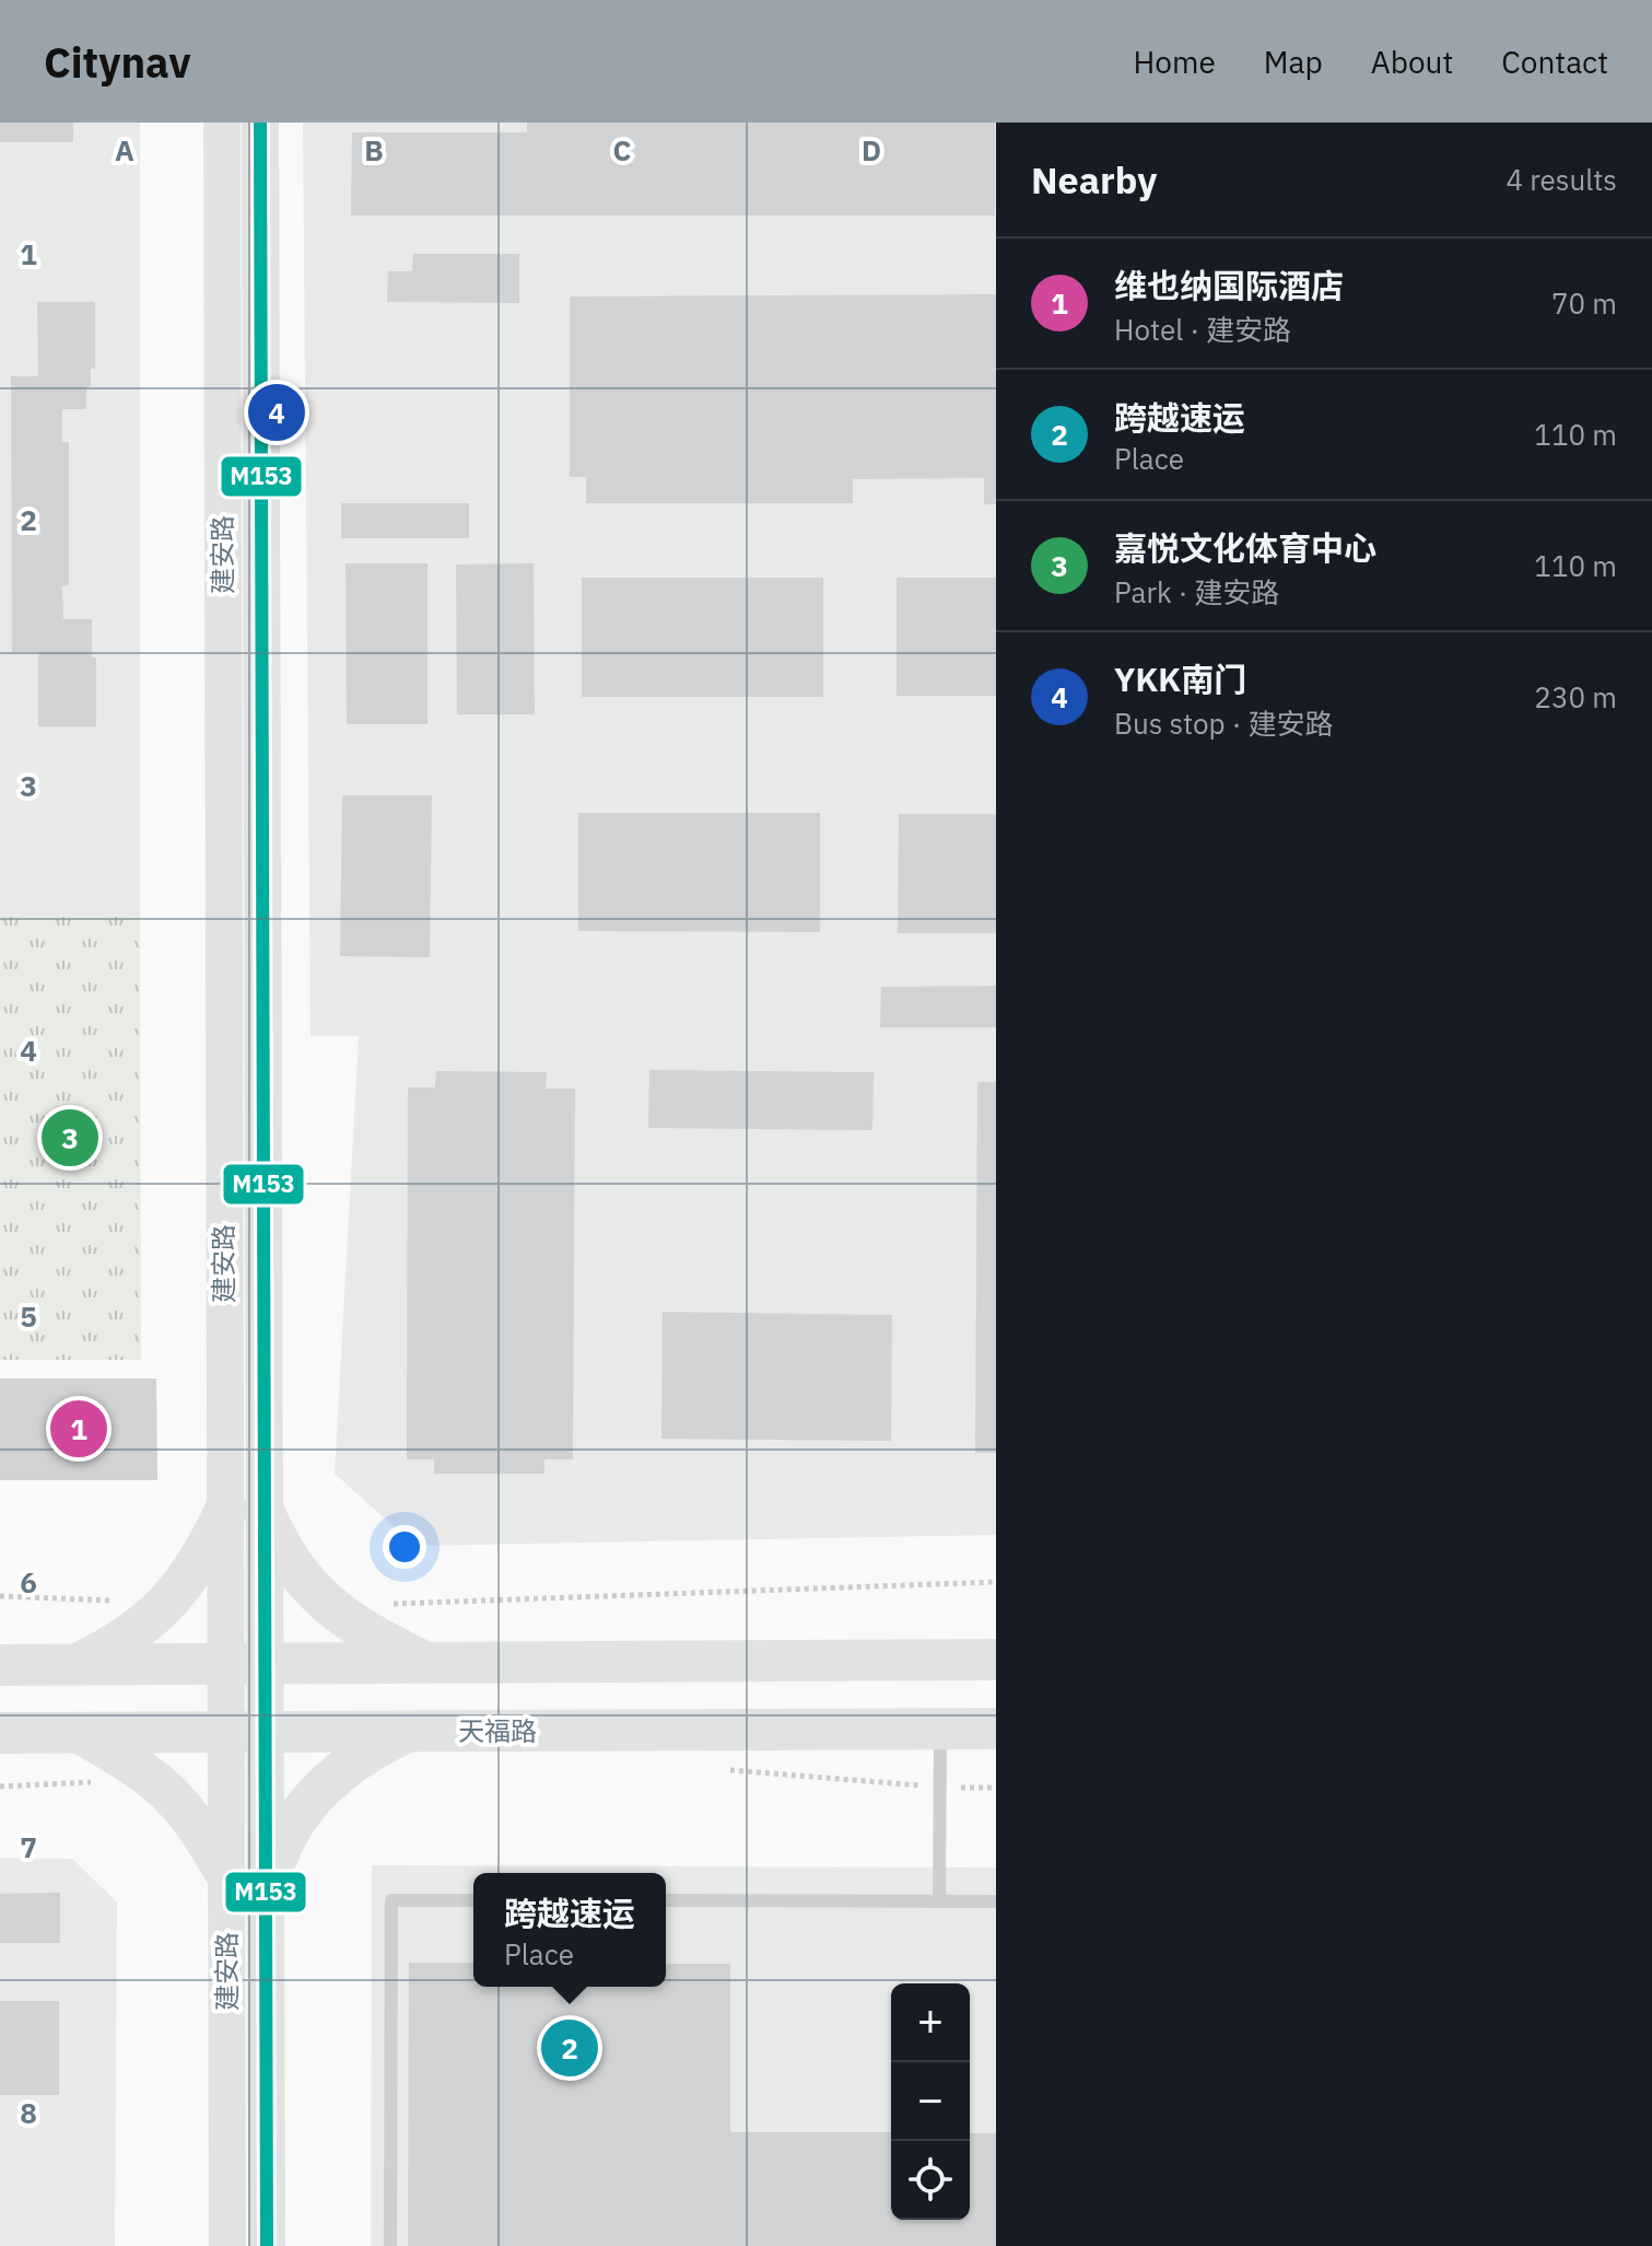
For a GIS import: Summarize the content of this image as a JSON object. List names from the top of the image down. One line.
{"streets":{"main road":["天福路"],"street":["建安路"]},"crossings":[["建安路","天福路"]],"lines":["transit line M153"],"page":{"header":"Citynav","nav":["Home","Map","About","Contact"],"heading":["Nearby","4 results"],"list":[{"mark":"1","name":"维也纳国际酒店","note":"Hotel · 建安路","value":"70 m"},{"mark":"2","name":"跨越速运","note":"Place","value":"110 m"},{"mark":"3","name":"嘉悦文化体育中心","note":"Park · 建安路","value":"110 m"},{"mark":"4","name":"YKK南门","note":"Bus stop · 建安路","value":"230 m"}],"pins":["4","3","1","2"],"popup":["跨越速运","Place"],"map_buttons":["+","−"]},"grid":{"columns":["A","B","C","D"],"rows":["1","2","3","4","5","6","7","8"]}}
